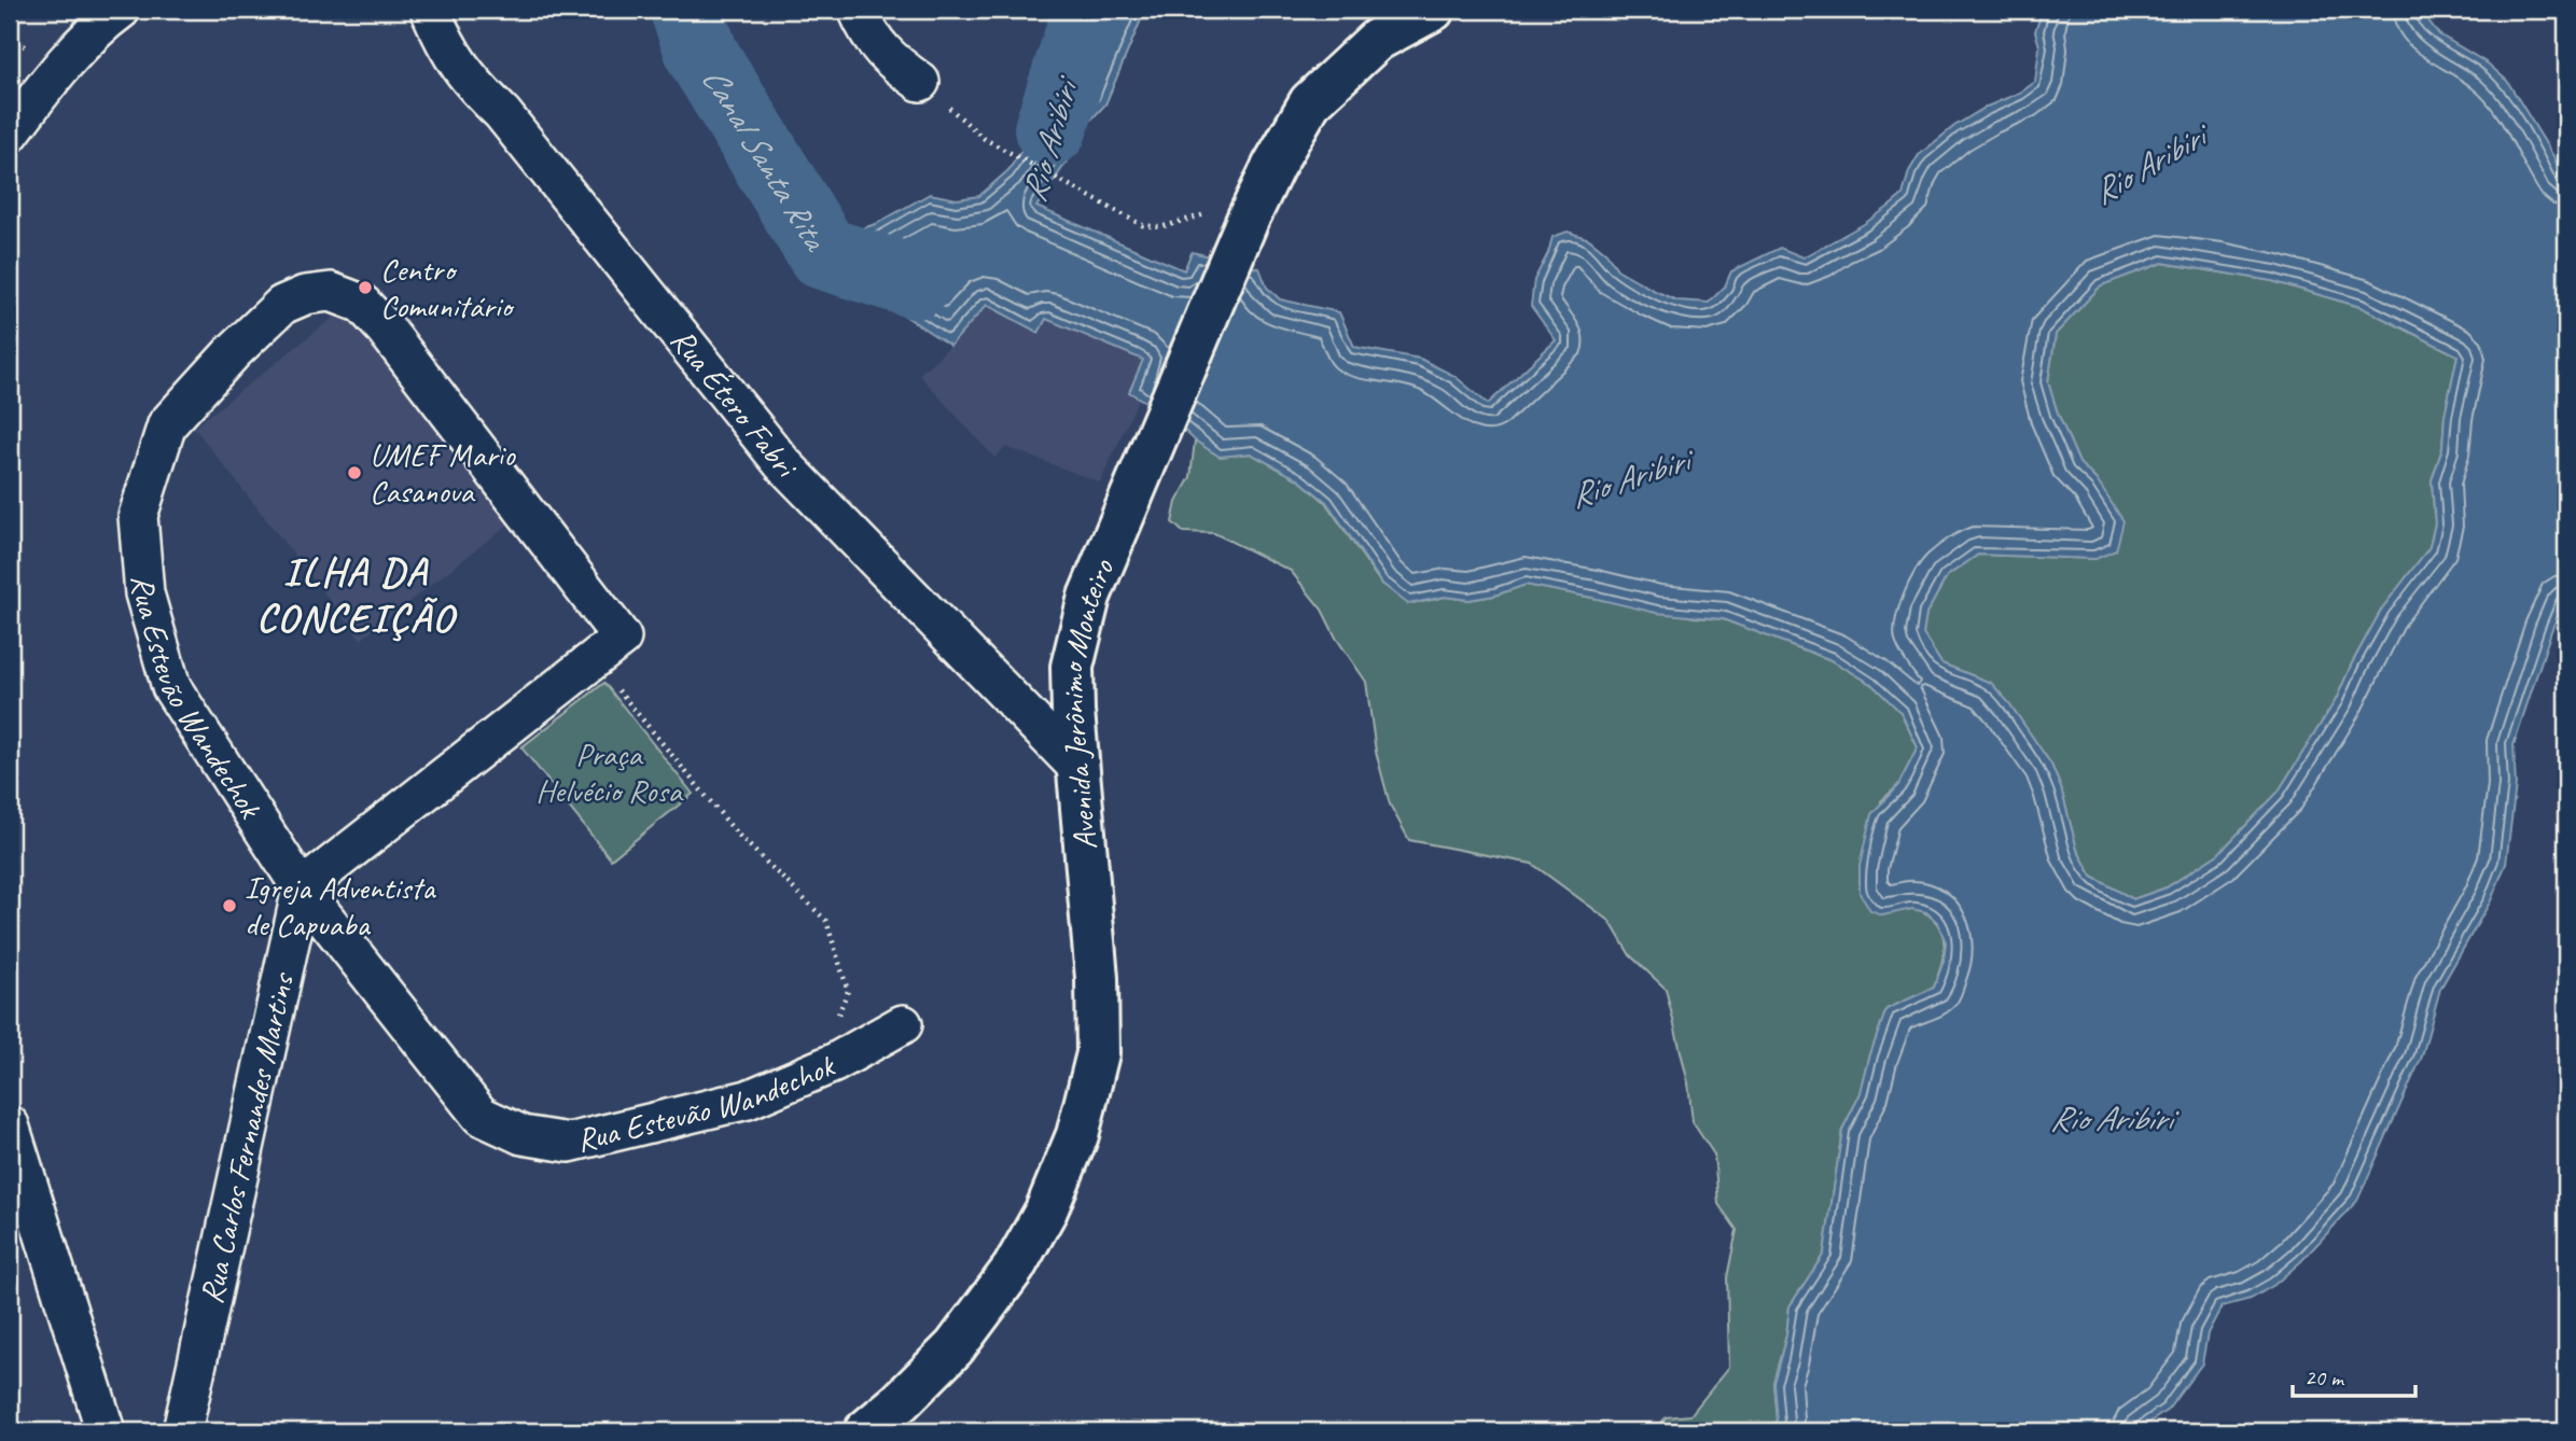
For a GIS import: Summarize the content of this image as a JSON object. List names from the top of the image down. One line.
{"streets":{"street":["Rua Étero Fabri","Rua Estevão Wandechok","Avenida Jerônimo Monteiro","Rua Carlos Fernandes Martins"]},"crossings":[["Rua Étero Fabri","Avenida Jerônimo Monteiro"],["Rua Estevão Wandechok","Rua Carlos Fernandes Martins"]],"districts":["ILHA DA CONCEIÇÃO"],"water":["Rio Aribiri","Canal Santa Rita"],"parks":["Praça Helvécio Rosa"],"places":["Centro Comunitário","UMEF Mario Casanova","Igreja Adventista de Capuaba"],"scale_bar":"20 m"}
